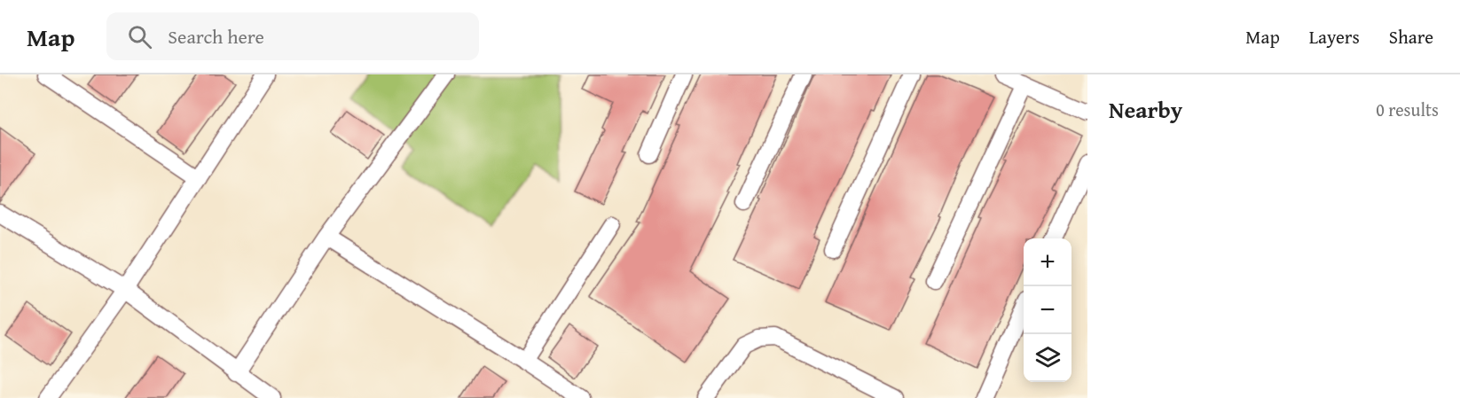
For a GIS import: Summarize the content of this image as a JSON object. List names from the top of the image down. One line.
{"page":{"header":"Map","search":"Search here","nav":["Map","Layers","Share"],"heading":["Nearby","0 results"],"map_buttons":["+","−"]}}
